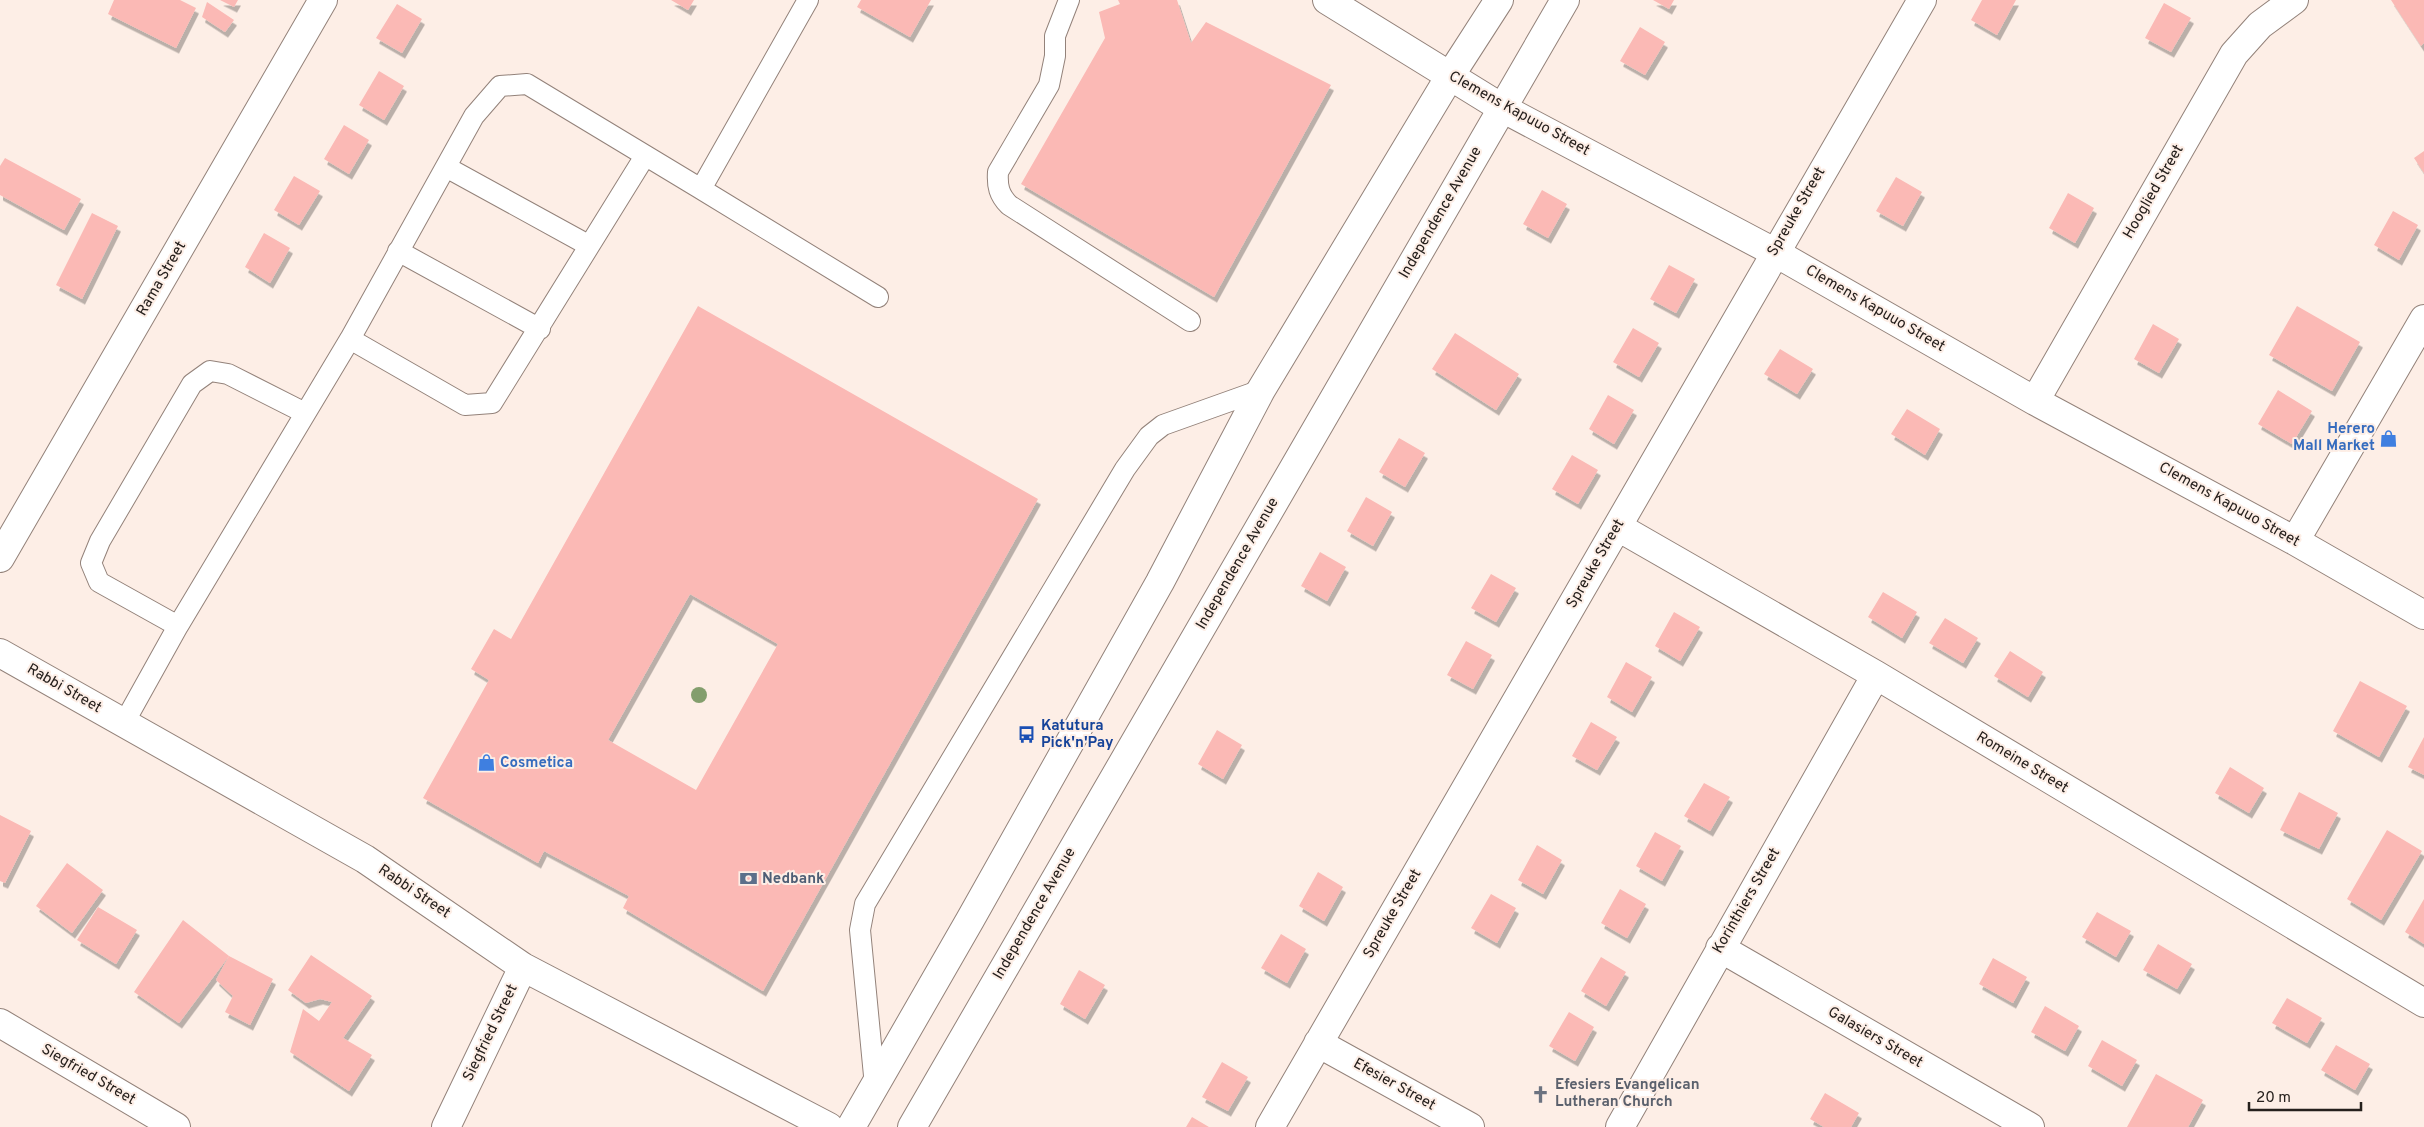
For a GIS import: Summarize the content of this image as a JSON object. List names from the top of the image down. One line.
{"streets":{"street":["Clemens Kapuuo Street","Hooglied Street","Spreuke Street","Independence Avenue","Rama Street","Rabbi Street","Romeine Street","Korinthiers Street","Siegfried Street","Galasiers Street","Efesier Street"]},"crossings":[["Clemens Kapuuo Street","Hooglied Street"],["Clemens Kapuuo Street","Spreuke Street"],["Clemens Kapuuo Street","Independence Avenue"],["Spreuke Street","Romeine Street"],["Spreuke Street","Efesier Street"],["Rabbi Street","Siegfried Street"],["Romeine Street","Korinthiers Street"],["Korinthiers Street","Galasiers Street"]],"places":{"shop":["Herero Mall Market","Cosmetica"],"bus stop":["Katutura Pick'n'Pay"],"bank":["Nedbank"],"church":["Efesiers Evangelican Lutheran Church"]},"scale_bar":"20 m"}
